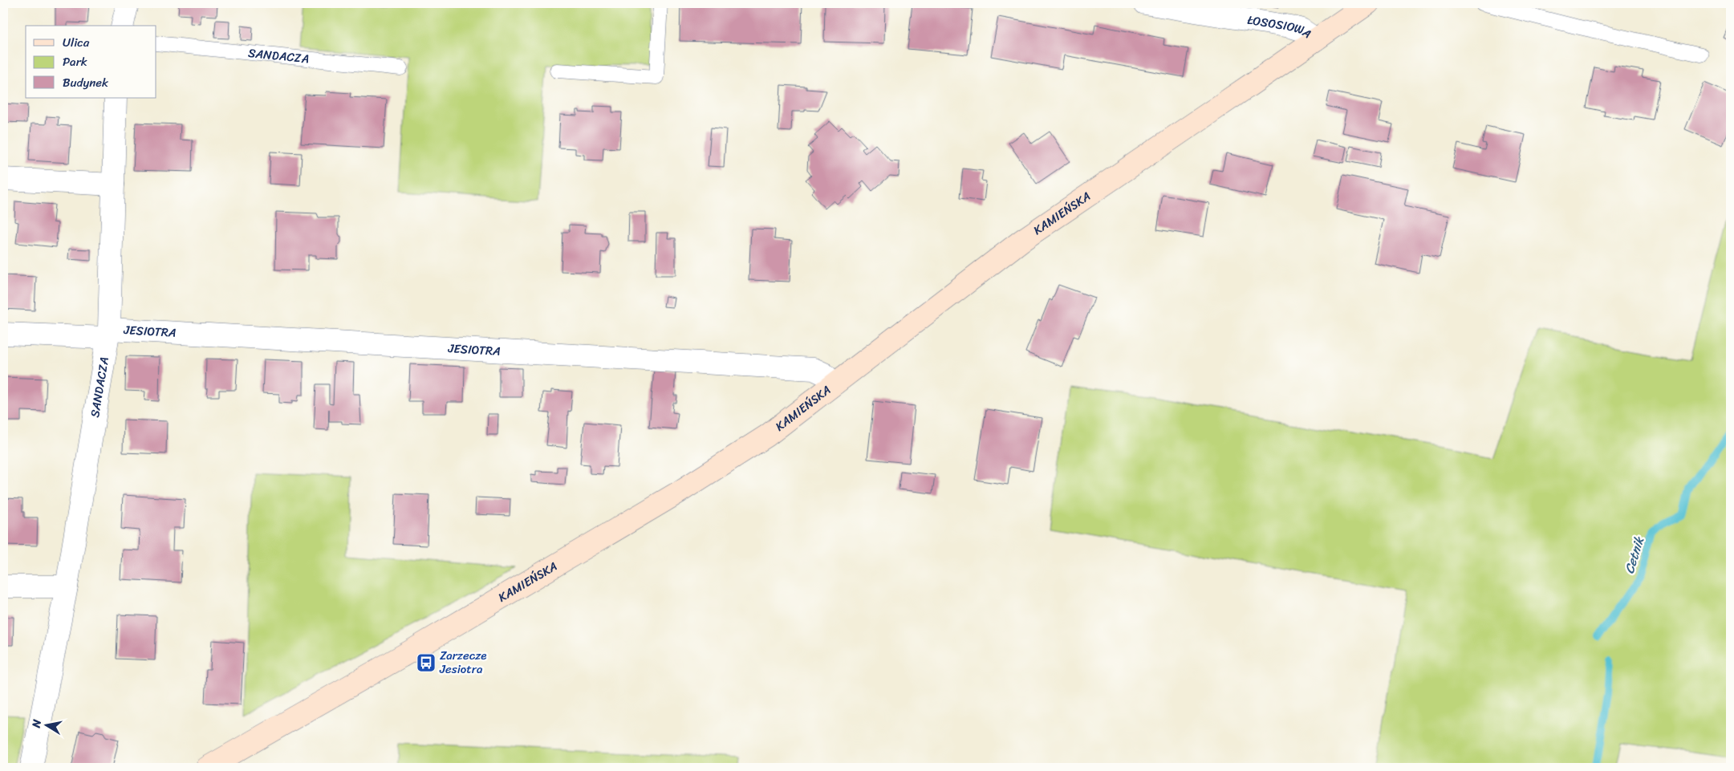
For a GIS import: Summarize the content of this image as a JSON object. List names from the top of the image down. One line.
{"streets":{"street":["ŁOSOSIOWA","SANDACZA","KAMIEŃSKA","JESIOTRA"]},"crossings":[["ŁOSOSIOWA","KAMIEŃSKA"],["SANDACZA","JESIOTRA"],["KAMIEŃSKA","JESIOTRA"]],"water":["Cetnik"],"places":{"bus stop":["Zarzecze Jesiotra"]},"legend":["Ulica","Park","Budynek"],"north":"left"}
